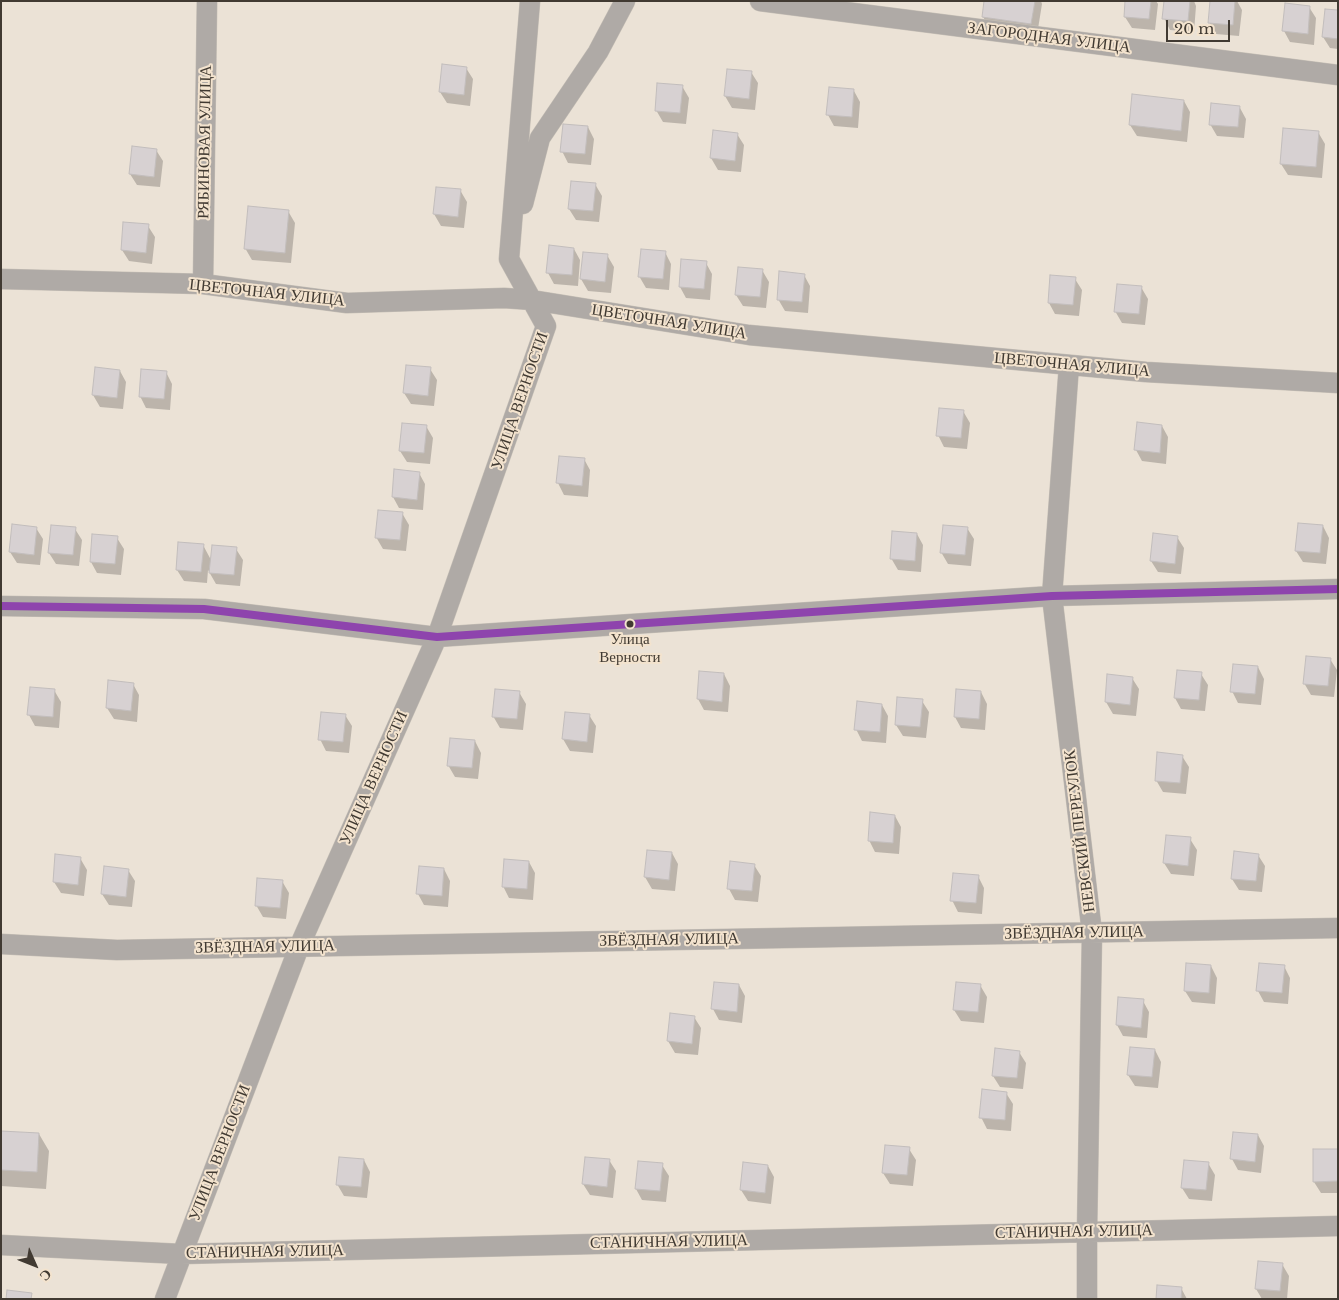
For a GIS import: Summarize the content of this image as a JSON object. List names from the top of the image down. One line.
{"streets":{"street":["ЗАГОРОДНАЯ УЛИЦА","РЯБИНОВАЯ УЛИЦА","ЦВЕТОЧНАЯ УЛИЦА","УЛИЦА ВЕРНОСТИ","НЕВСКИЙ ПЕРЕУЛОК","ЗВЁЗДНАЯ УЛИЦА","СТАНИЧНАЯ УЛИЦА"]},"crossings":[["РЯБИНОВАЯ УЛИЦА","ЦВЕТОЧНАЯ УЛИЦА"],["ЦВЕТОЧНАЯ УЛИЦА","УЛИЦА ВЕРНОСТИ"],["ЦВЕТОЧНАЯ УЛИЦА","НЕВСКИЙ ПЕРЕУЛОК"],["УЛИЦА ВЕРНОСТИ","ЗВЁЗДНАЯ УЛИЦА"],["УЛИЦА ВЕРНОСТИ","СТАНИЧНАЯ УЛИЦА"],["НЕВСКИЙ ПЕРЕУЛОК","ЗВЁЗДНАЯ УЛИЦА"],["НЕВСКИЙ ПЕРЕУЛОК","СТАНИЧНАЯ УЛИЦА"]],"places":["Улица Верности"],"scale_bar":"20 m","north":"bottom right"}
